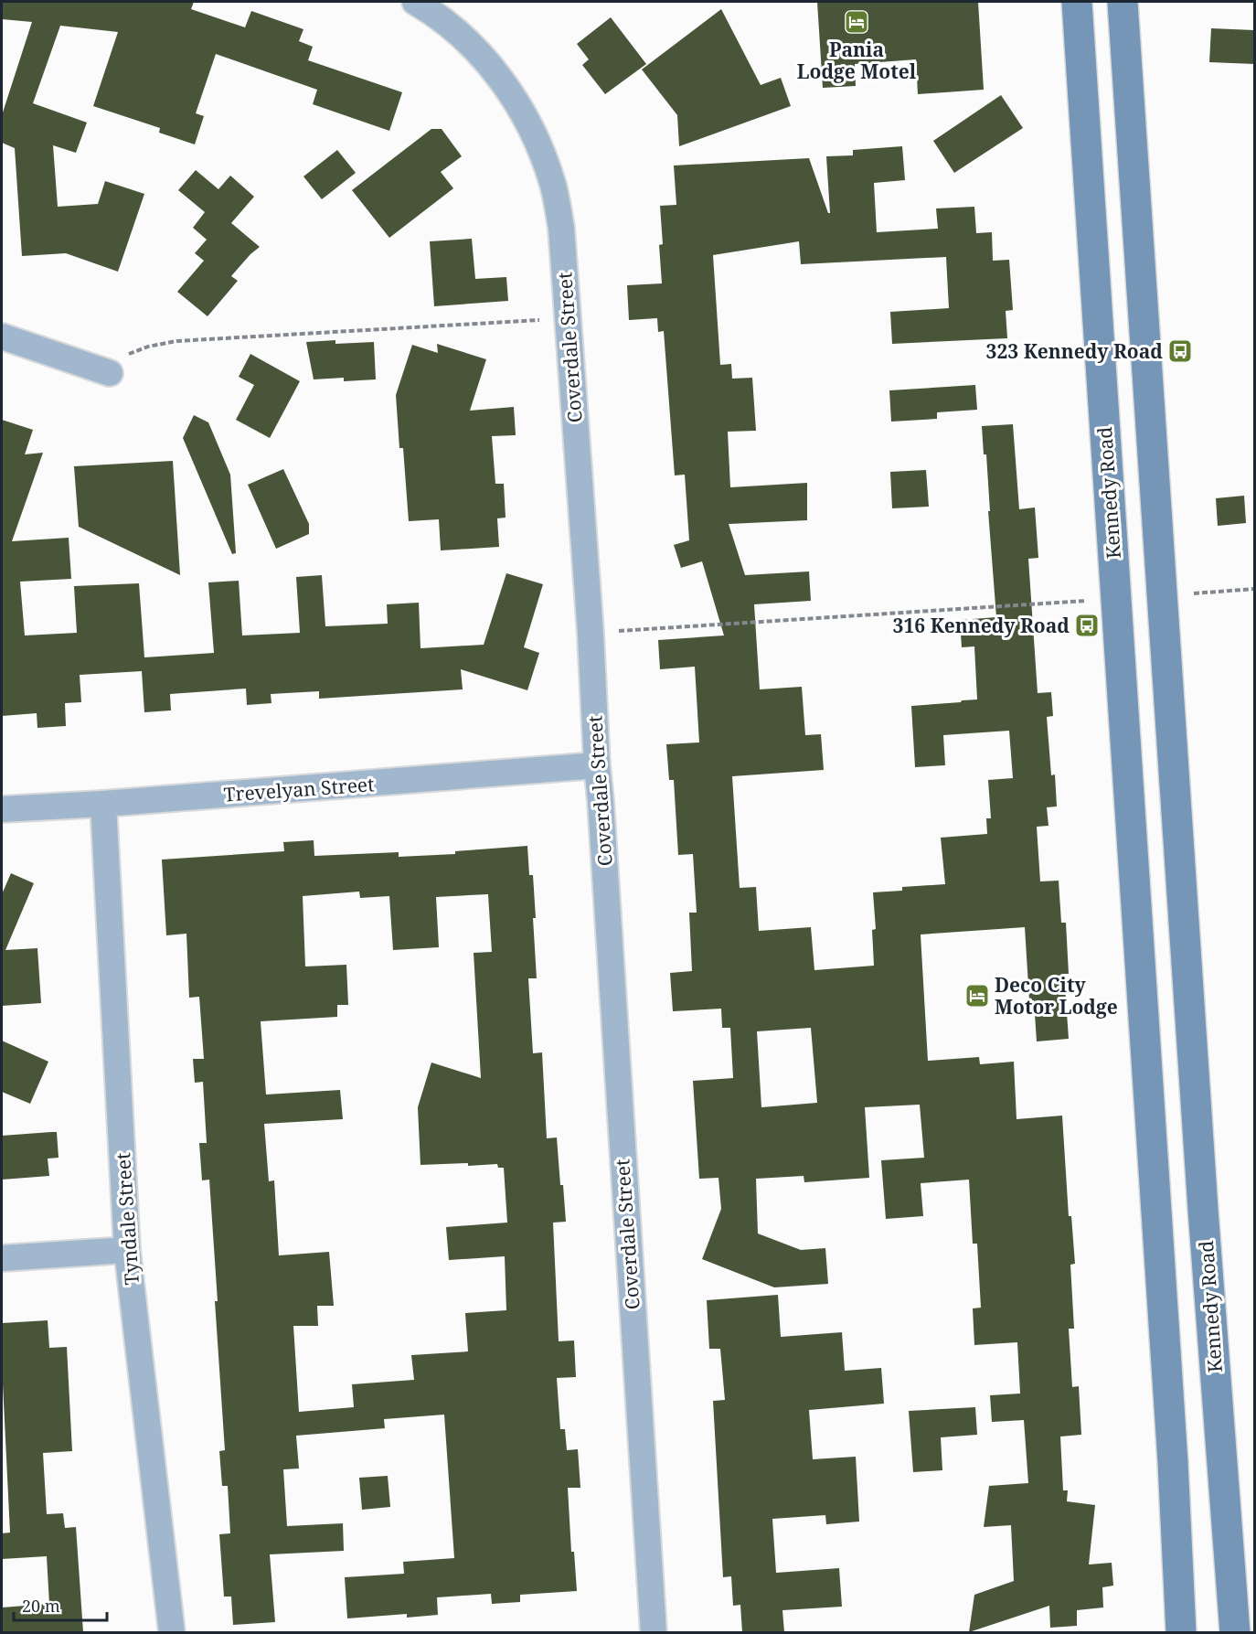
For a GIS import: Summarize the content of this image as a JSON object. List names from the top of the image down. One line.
{"streets":{"main road":["Kennedy Road"],"street":["Coverdale Street","Trevelyan Street","Tyndale Street"]},"crossings":[["Coverdale Street","Trevelyan Street"],["Trevelyan Street","Tyndale Street"]],"places":{"hotel":["Pania Lodge Motel","Deco City Motor Lodge"],"bus stop":["323 Kennedy Road","316 Kennedy Road"]},"scale_bar":"20 m"}
